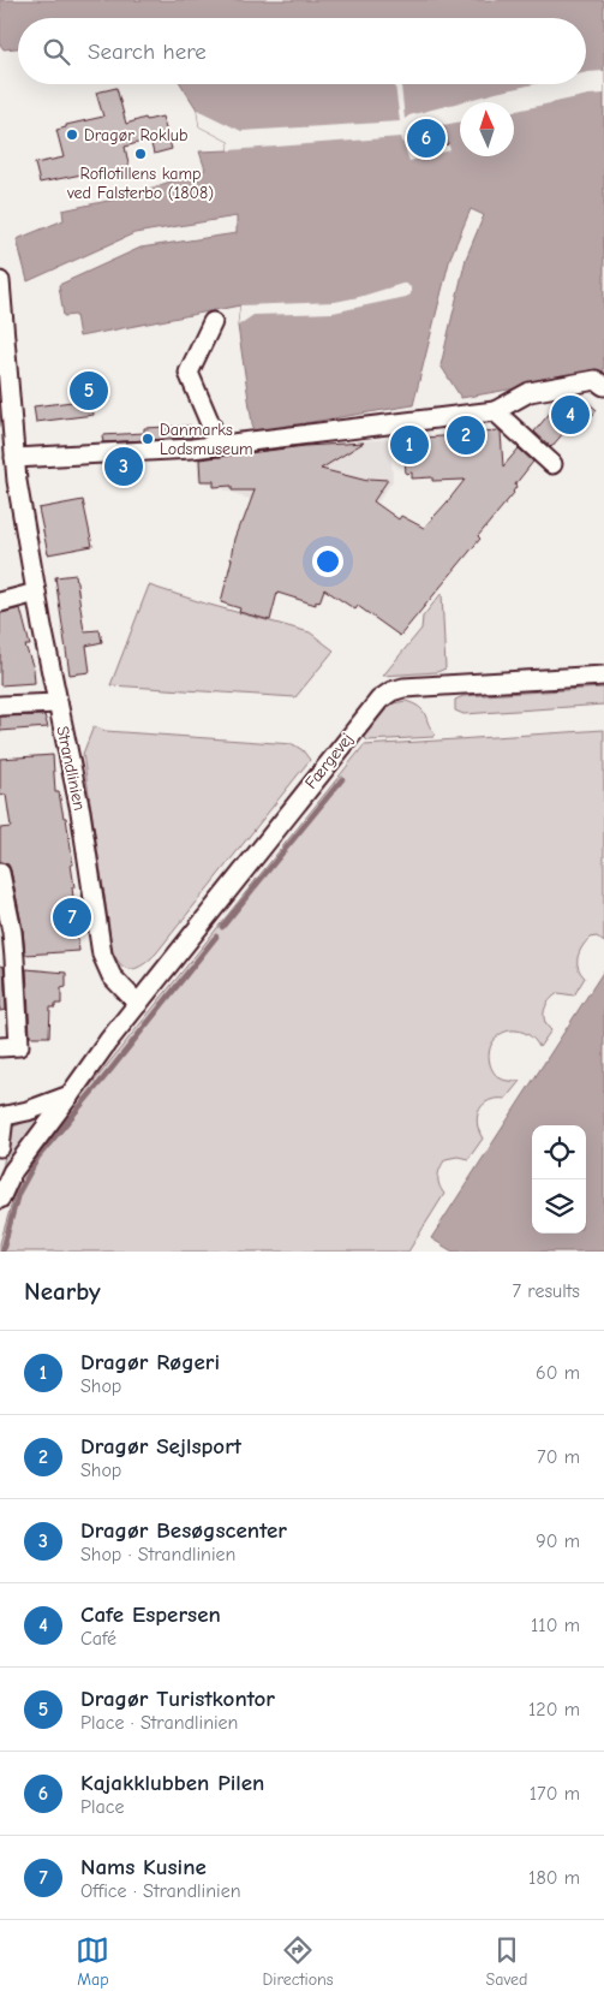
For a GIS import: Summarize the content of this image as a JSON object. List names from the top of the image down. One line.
{"streets":{"street":["Færgevej","Strandlinien"]},"crossings":[["Færgevej","Strandlinien"]],"places":["Dragør Roklub","Roflotillens kamp ved Falsterbo (1808)","Danmarks Lodsmuseum"],"north":"top","page":{"search":"Search here","pins":["6","5","4","2","1","3","7"],"heading":["Nearby","7 results"],"list":[{"mark":"1","name":"Dragør Røgeri","note":"Shop","value":"60 m"},{"mark":"2","name":"Dragør Sejlsport","note":"Shop","value":"70 m"},{"mark":"3","name":"Dragør Besøgscenter","note":"Shop · Strandlinien","value":"90 m"},{"mark":"4","name":"Cafe Espersen","note":"Café","value":"110 m"},{"mark":"5","name":"Dragør Turistkontor","note":"Place · Strandlinien","value":"120 m"},{"mark":"6","name":"Kajakklubben Pilen","note":"Place","value":"170 m"},{"mark":"7","name":"Nams Kusine","note":"Office · Strandlinien","value":"180 m"}],"nav":["Map","Directions","Saved"]}}
